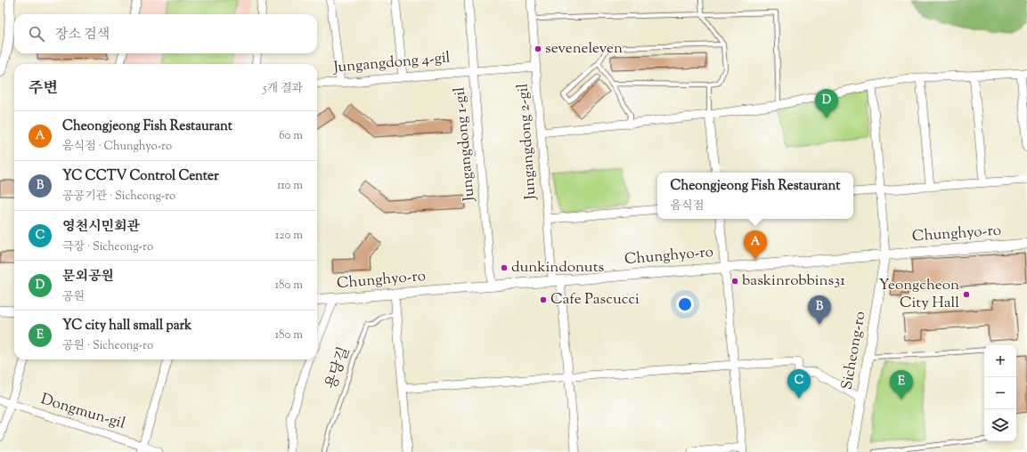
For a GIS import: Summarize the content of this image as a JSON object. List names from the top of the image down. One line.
{"streets":{"street":["Jungangdong 4-gil","Jungangdong 2-gil","Jungangdong 1-gil","Chunghyo-ro","Sicheong-ro","Dongmun-gil"],"lane":["용당길"]},"crossings":[["Jungangdong 4-gil","Jungangdong 2-gil"],["Jungangdong 4-gil","Jungangdong 1-gil"],["Jungangdong 2-gil","Chunghyo-ro"],["Jungangdong 1-gil","Chunghyo-ro"],["Chunghyo-ro","Sicheong-ro"]],"places":["seveneleven","dunkindonuts","baskinrobbins31","Yeongcheon City Hall","Cafe Pascucci"],"page":{"search":"장소 검색","heading":["주변","5개 결과"],"pins":["D","A","B","C","E"],"list":[{"mark":"A","name":"Cheongjeong Fish Restaurant","note":"음식점 · Chunghyo-ro","value":"60 m"},{"mark":"B","name":"YC CCTV Control Center","note":"공공기관 · Sicheong-ro","value":"110 m"},{"mark":"C","name":"영천시민회관","note":"극장 · Sicheong-ro","value":"120 m"},{"mark":"D","name":"문외공원","note":"공원","value":"180 m"},{"mark":"E","name":"YC city hall small park","note":"공원 · Sicheong-ro","value":"180 m"}],"popup":["Cheongjeong Fish Restaurant","음식점"],"map_buttons":["+","−"]}}
